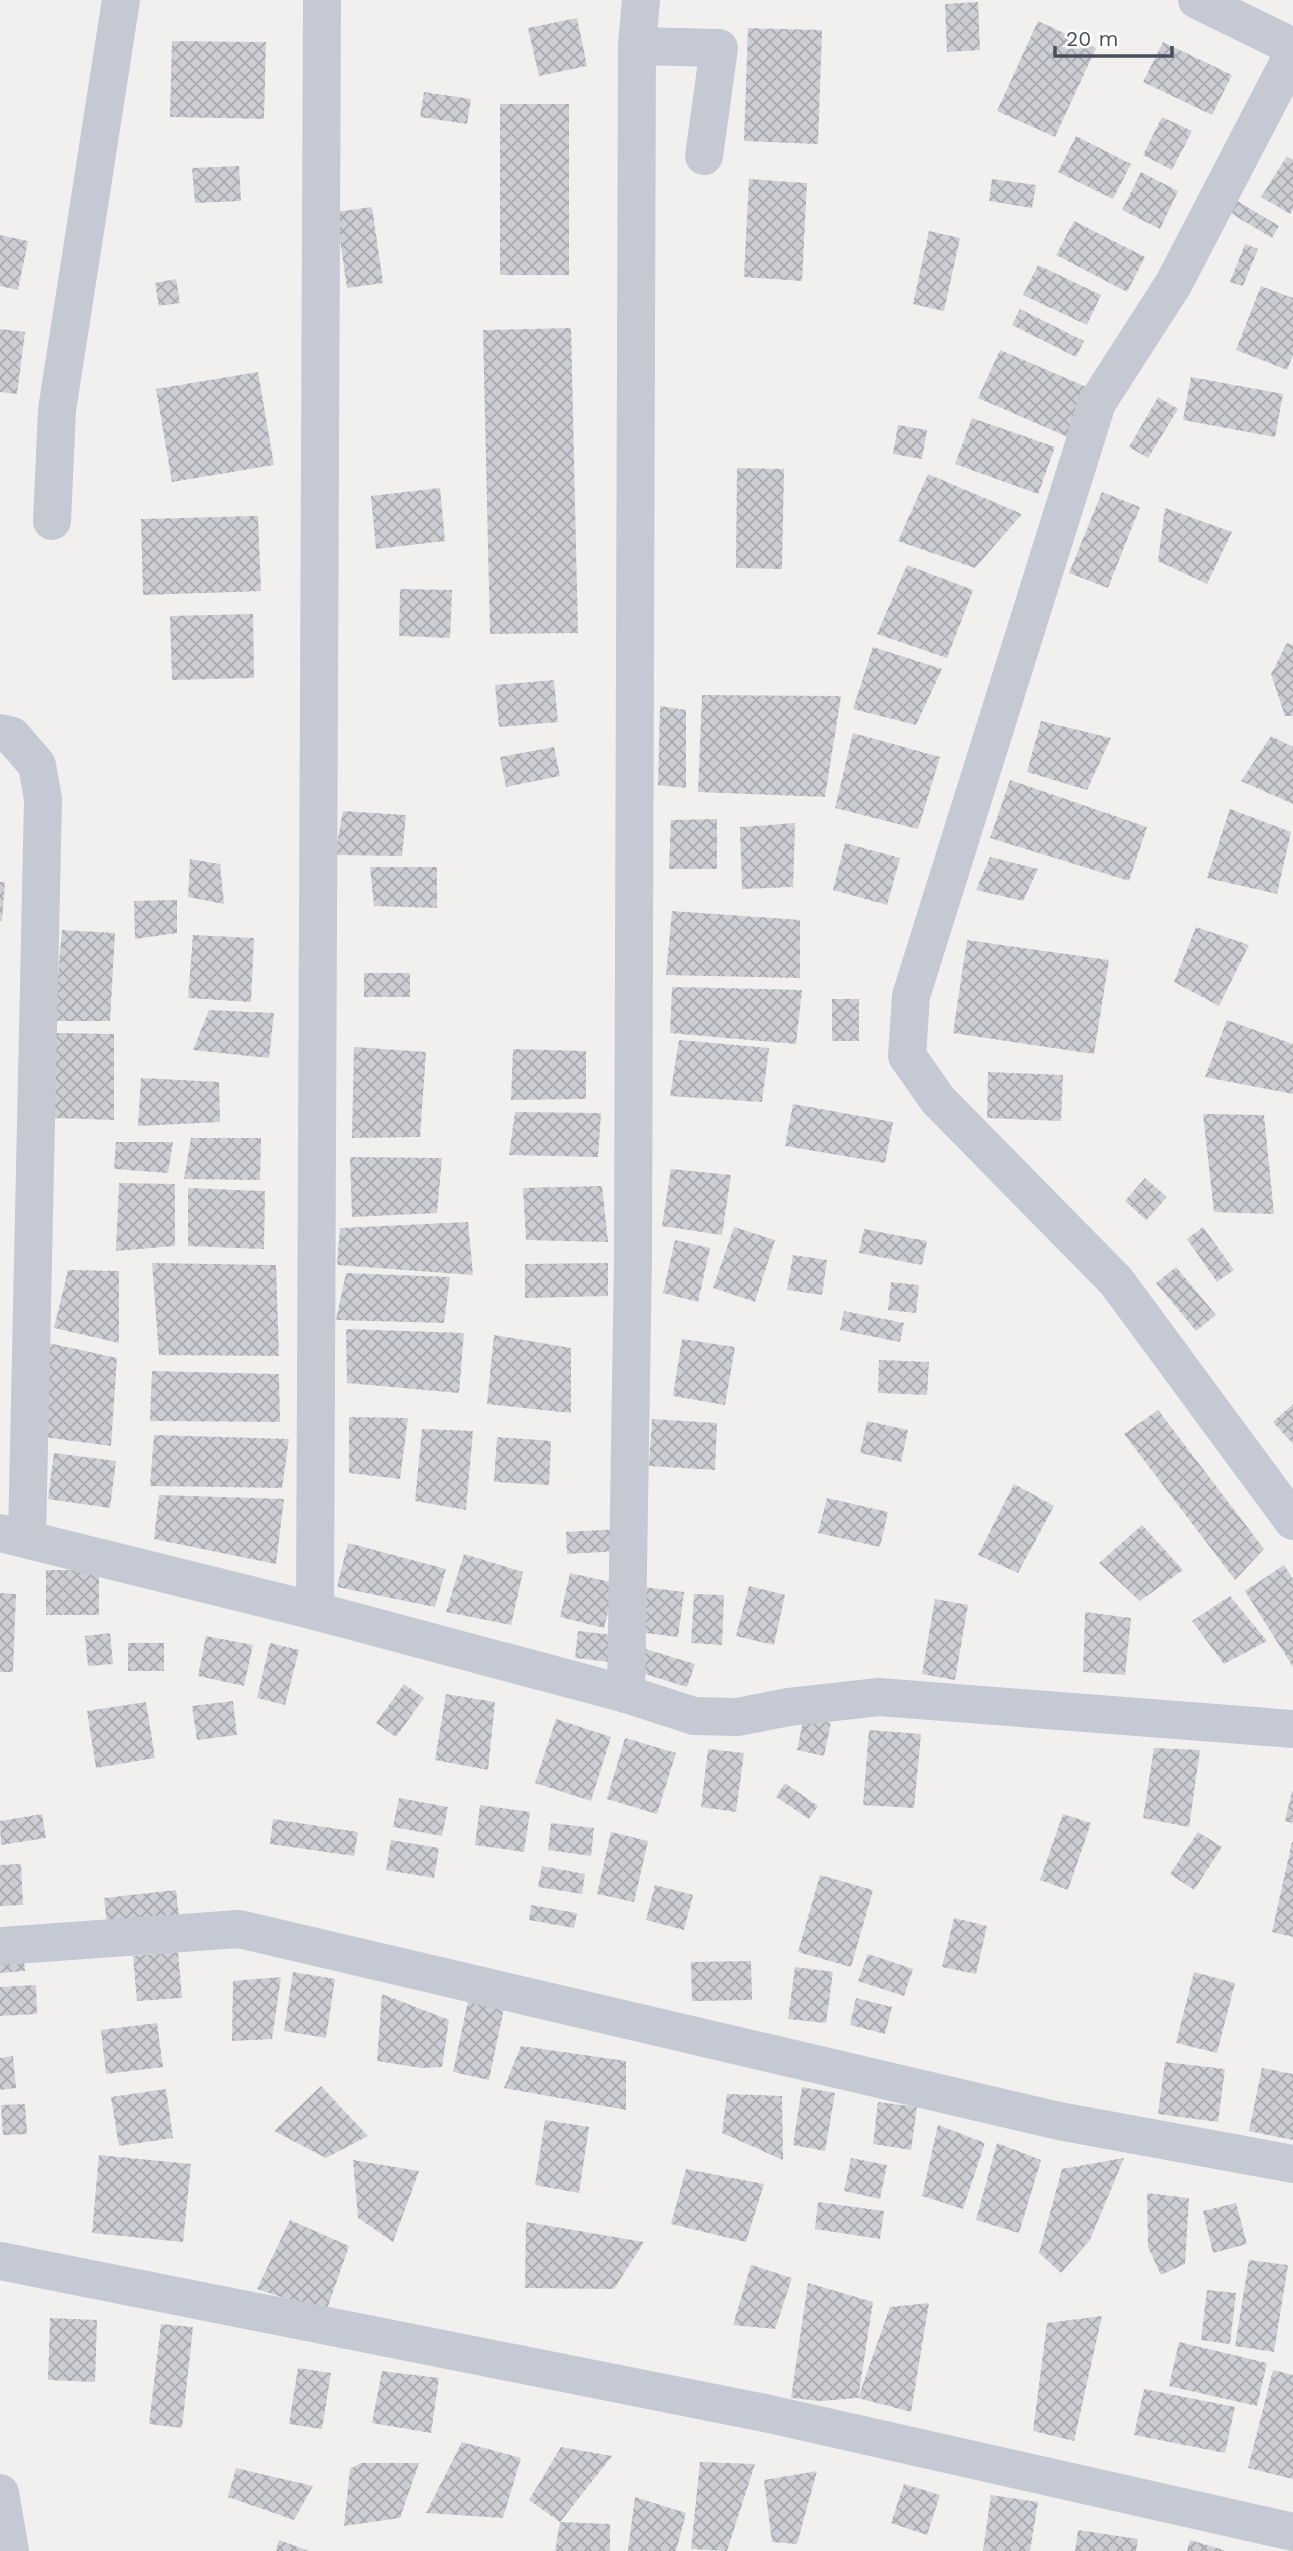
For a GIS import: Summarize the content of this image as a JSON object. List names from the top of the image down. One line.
{"scale_bar":"20 m"}
